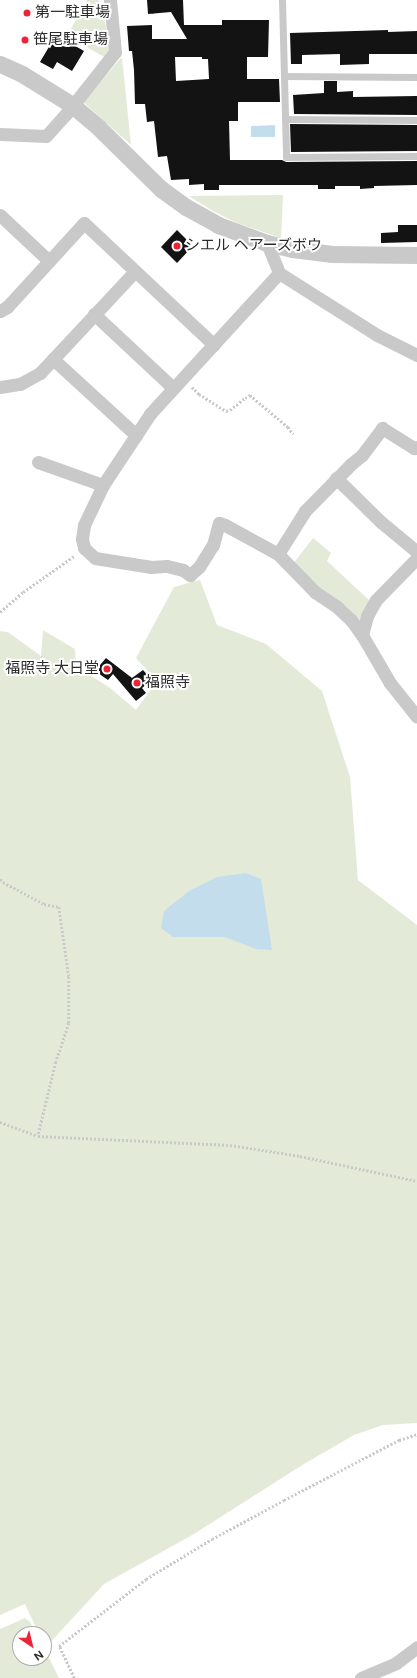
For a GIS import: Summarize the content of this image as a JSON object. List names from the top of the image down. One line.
{"places":["第一駐車場","笹尾駐車場","シエル ヘアーズボウ","福照寺 大日堂","福照寺"],"north":"bottom right"}
